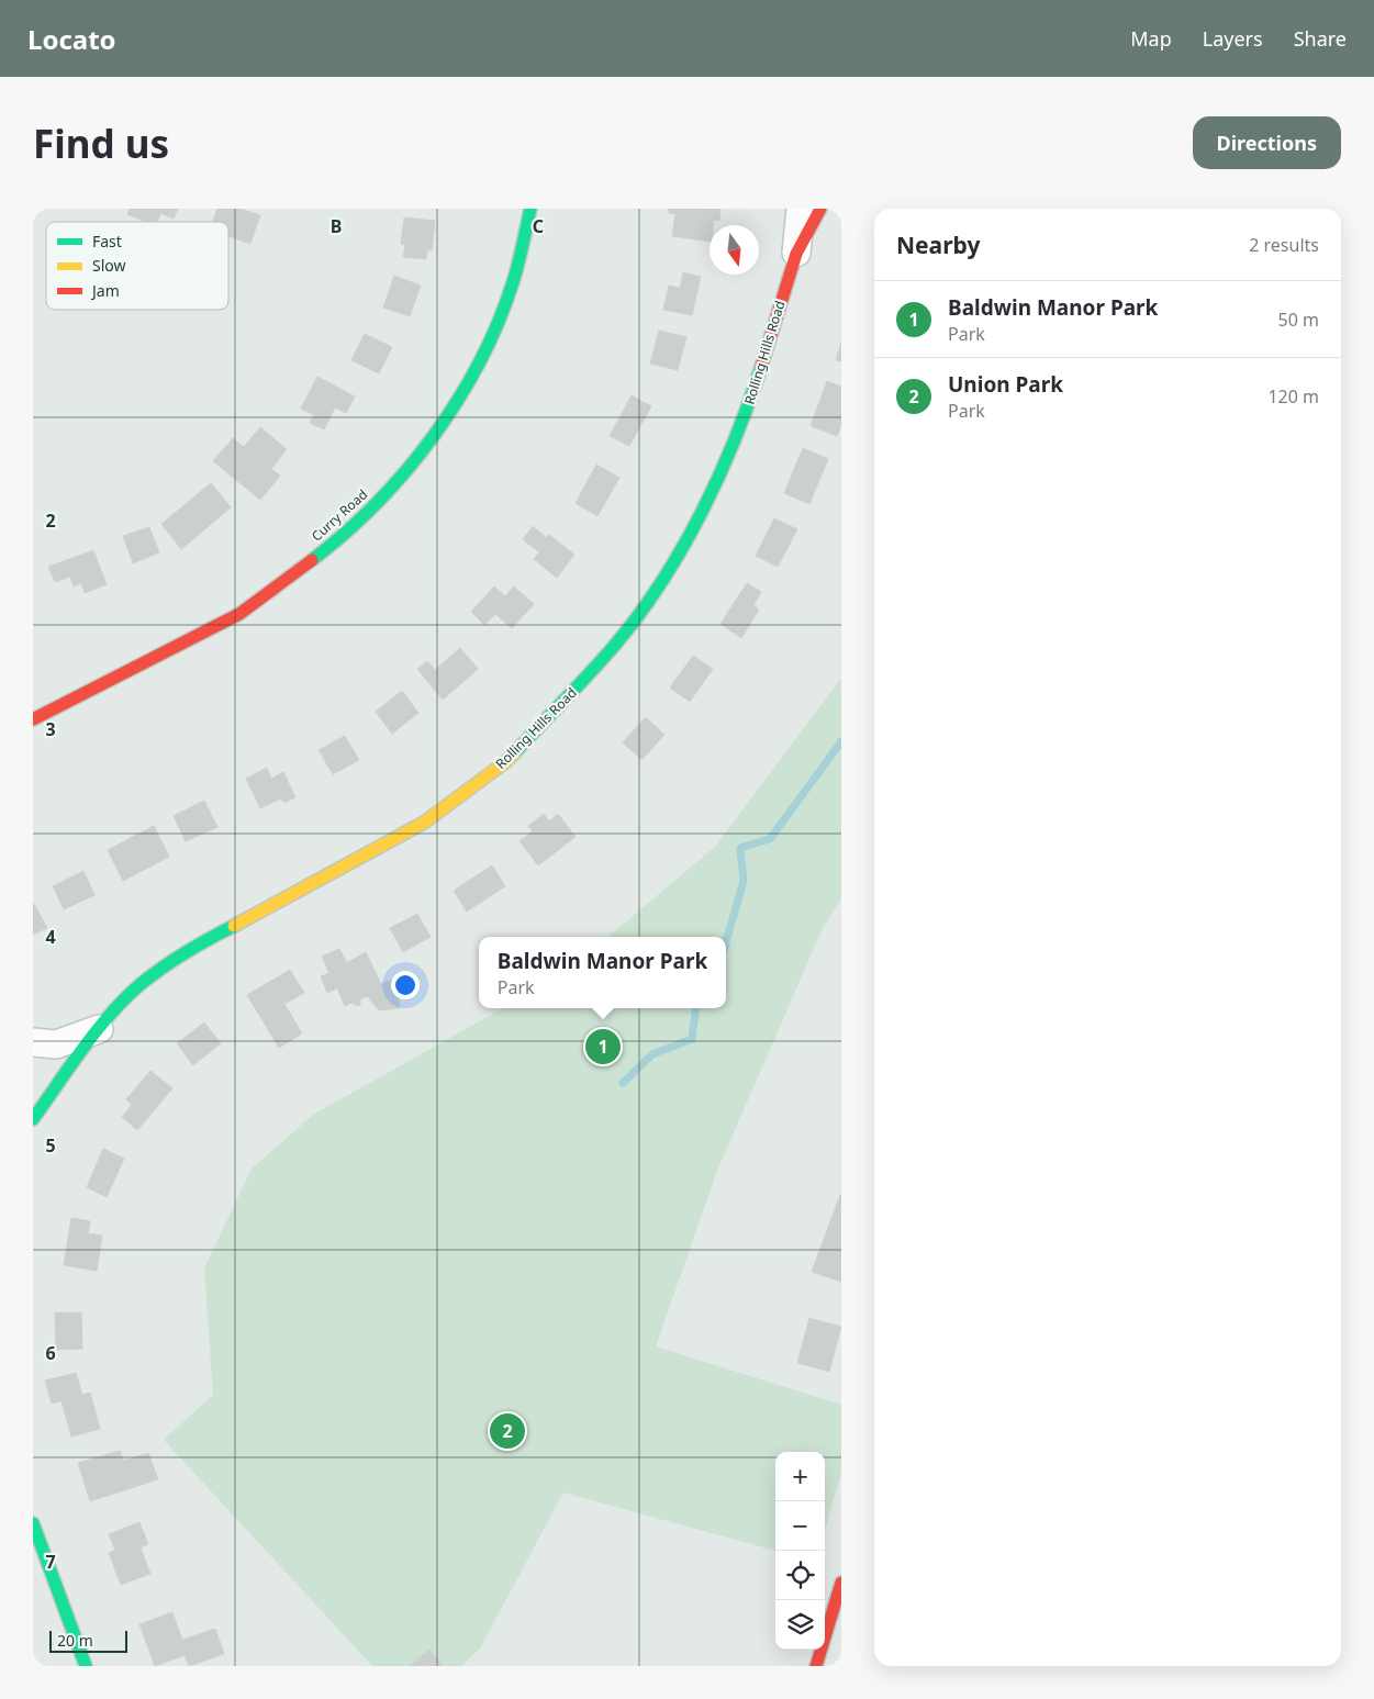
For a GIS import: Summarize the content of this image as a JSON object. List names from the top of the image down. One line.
{"streets":{"street":["Rolling Hills Road","Curry Road"]},"legend":["Fast","Slow","Jam"],"scale_bar":"20 m","north":"bottom","page":{"header":"Locato","nav":["Map","Layers","Share"],"buttons":"Directions","title":"Find us","heading":["Nearby","2 results"],"list":[{"mark":"1","name":"Baldwin Manor Park","note":"Park","value":"50 m"},{"mark":"2","name":"Union Park","note":"Park","value":"120 m"}],"popup":["Baldwin Manor Park","Park"],"pins":["1","2"],"map_buttons":["+","−"],"scale":"20 m"},"grid":{"columns":["B","C"],"rows":["2","3","4","5","6","7"]}}
